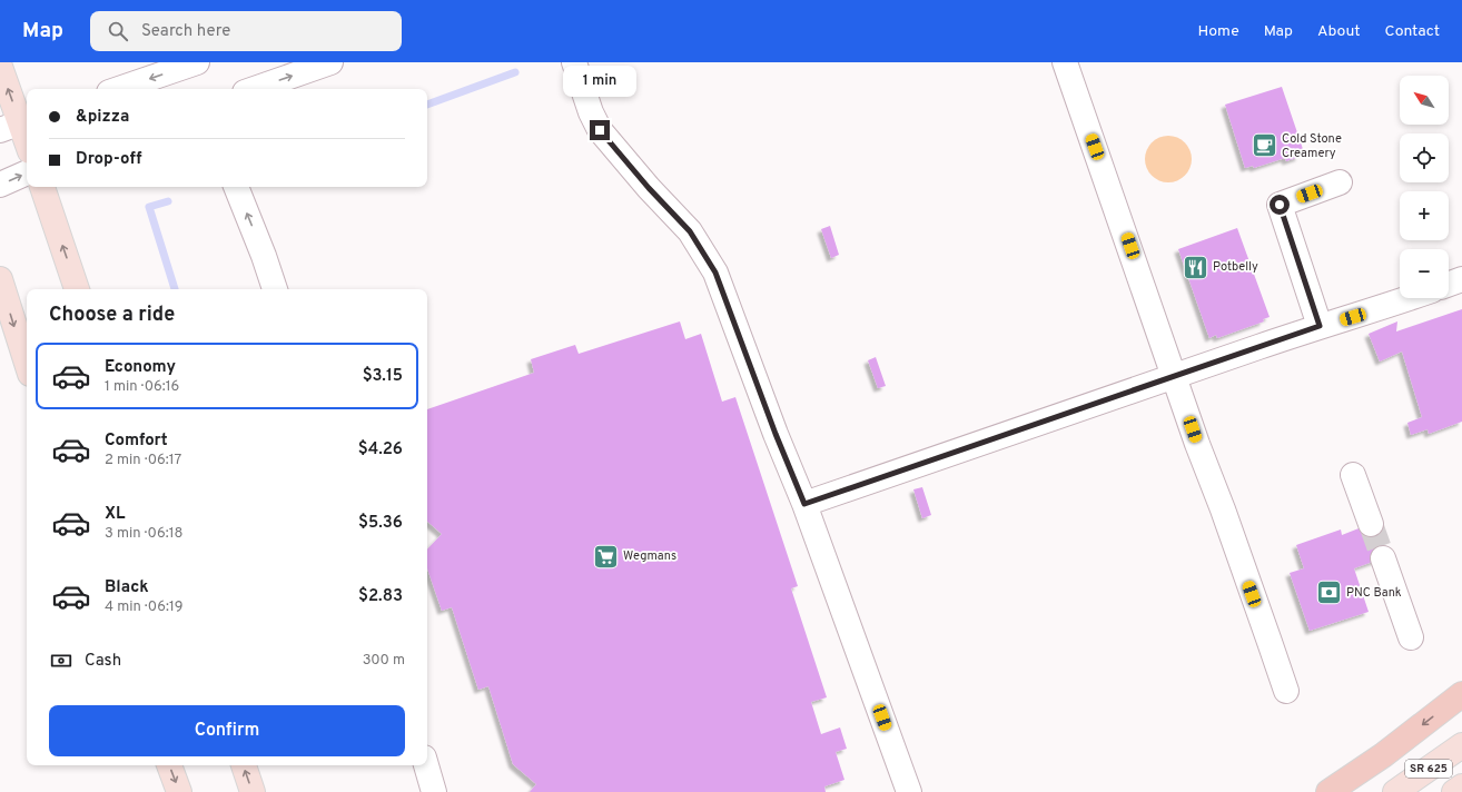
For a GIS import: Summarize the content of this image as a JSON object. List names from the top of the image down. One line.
{"streets":{"main road":["SR 625"]},"places":{"cafe":["Cold Stone Creamery"],"restaurant":["Potbelly"],"supermarket":["Wegmans"],"bank":["PNC Bank"]},"north":"top left","page":{"header":"Map","search":"Search here","nav":["Home","Map","About","Contact"],"bubble":"1 min","map_buttons":["+","−"],"banner":["&pizza","Drop-off"],"heading":"Choose a ride","list":[{"name":"Economy","note":"1 min · 06:16","value":"$3.15"},{"name":"Comfort","note":"2 min · 06:17","value":"$4.26"},{"name":"XL","note":"3 min · 06:18","value":"$5.36"},{"name":"Black","note":"4 min · 06:19","value":"$2.83"}],"pay":["Cash","300 m"],"buttons":"Confirm"}}
